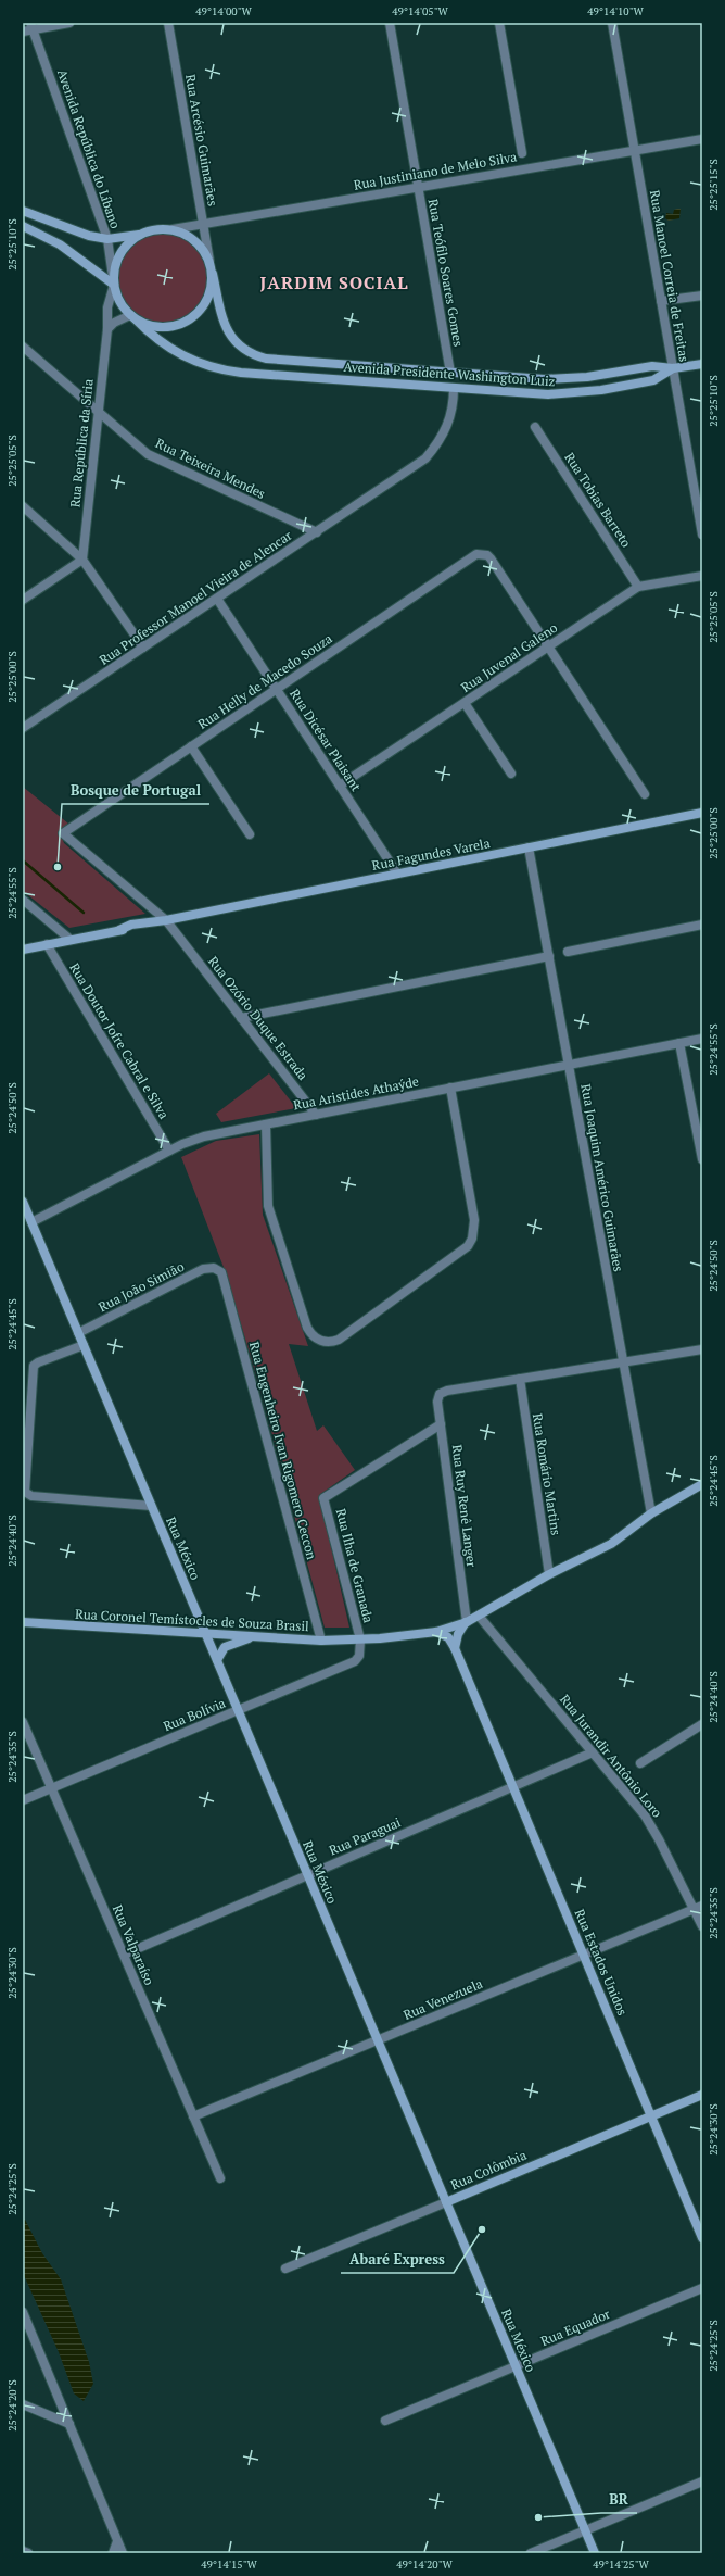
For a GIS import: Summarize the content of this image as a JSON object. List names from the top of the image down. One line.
{"streets":{"main road":["Avenida Presidente Washington Luiz","Rua Fagundes Varela","Rua México","Rua Coronel Temístocles de Souza Brasil","Rua Estados Unidos","Rua Colômbia"],"street":["Rua Arcésio Guimarães","Avenida República do Líbano","Rua Justiniano de Melo Silva","Rua Teófilo Soares Gomes","Rua Manoel Correia de Freitas","Rua República da Síria","Rua Teixeira Mendes","Rua Tobias Barreto","Rua Professor Manoel Vieira de Alencar","Rua Juvenal Galeno","Rua Helly de Macedo Souza","Rua Dicésar Plaisant","Rua Ozório Duque Estrada","Rua Doutor Jofre Cabral e Silva","Rua Aristides Athaýde","Rua Joaquim Américo Guimarães","Rua João Simião","Rua Engenheiro Ivan Rigomero Ceccon","Rua Romário Martins","Rua Ruy Renê Langer","Rua Ilha de Granada","Rua Bolívia","Rua Jurandir Antônio Loro","Rua Paraguai","Rua Valparaíso","Rua Venezuela","Rua Equador"]},"crossings":[["Rua Arcésio Guimarães","Avenida República do Líbano"],["Rua Arcésio Guimarães","Rua Justiniano de Melo Silva"],["Rua Arcésio Guimarães","Avenida Presidente Washington Luiz"],["Rua Arcésio Guimarães","Rua República da Síria"],["Avenida República do Líbano","Rua Justiniano de Melo Silva"],["Avenida República do Líbano","Avenida Presidente Washington Luiz"],["Avenida República do Líbano","Rua República da Síria"],["Rua Justiniano de Melo Silva","Rua Teófilo Soares Gomes"],["Rua Justiniano de Melo Silva","Rua Manoel Correia de Freitas"],["Rua Justiniano de Melo Silva","Avenida Presidente Washington Luiz"],["Rua Justiniano de Melo Silva","Rua República da Síria"],["Rua Teófilo Soares Gomes","Avenida Presidente Washington Luiz"],["Rua Manoel Correia de Freitas","Avenida Presidente Washington Luiz"],["Avenida Presidente Washington Luiz","Rua República da Síria"],["Avenida Presidente Washington Luiz","Rua Professor Manoel Vieira de Alencar"],["Rua República da Síria","Rua Teixeira Mendes"],["Rua Teixeira Mendes","Rua Professor Manoel Vieira de Alencar"],["Rua Tobias Barreto","Rua Juvenal Galeno"],["Rua Professor Manoel Vieira de Alencar","Rua Dicésar Plaisant"],["Rua Juvenal Galeno","Rua Helly de Macedo Souza"],["Rua Juvenal Galeno","Rua Dicésar Plaisant"],["Rua Helly de Macedo Souza","Rua Dicésar Plaisant"],["Rua Helly de Macedo Souza","Rua Ozório Duque Estrada"],["Rua Dicésar Plaisant","Rua Fagundes Varela"],["Rua Fagundes Varela","Rua Ozório Duque Estrada"],["Rua Fagundes Varela","Rua Doutor Jofre Cabral e Silva"],["Rua Fagundes Varela","Rua Joaquim Américo Guimarães"],["Rua Ozório Duque Estrada","Rua Aristides Athaýde"],["Rua Doutor Jofre Cabral e Silva","Rua Aristides Athaýde"],["Rua Aristides Athaýde","Rua Joaquim Américo Guimarães"],["Rua Aristides Athaýde","Rua México"],["Rua Joaquim Américo Guimarães","Rua Coronel Temístocles de Souza Brasil"],["Rua João Simião","Rua Engenheiro Ivan Rigomero Ceccon"],["Rua João Simião","Rua México"],["Rua Engenheiro Ivan Rigomero Ceccon","Rua Coronel Temístocles de Souza Brasil"],["Rua Romário Martins","Rua Ruy Renê Langer"],["Rua Romário Martins","Rua Coronel Temístocles de Souza Brasil"],["Rua Ruy Renê Langer","Rua Ilha de Granada"],["Rua Ruy Renê Langer","Rua Coronel Temístocles de Souza Brasil"],["Rua México","Rua Coronel Temístocles de Souza Brasil"],["Rua México","Rua Bolívia"],["Rua México","Rua Paraguai"],["Rua México","Rua Venezuela"],["Rua México","Rua Colômbia"],["Rua México","Rua Equador"],["Rua Ilha de Granada","Rua Coronel Temístocles de Souza Brasil"],["Rua Ilha de Granada","Rua Bolívia"],["Rua Coronel Temístocles de Souza Brasil","Rua Bolívia"],["Rua Coronel Temístocles de Souza Brasil","Rua Jurandir Antônio Loro"],["Rua Coronel Temístocles de Souza Brasil","Rua Estados Unidos"],["Rua Bolívia","Rua Valparaíso"],["Rua Jurandir Antônio Loro","Rua Paraguai"],["Rua Jurandir Antônio Loro","Rua Venezuela"],["Rua Paraguai","Rua Valparaíso"],["Rua Paraguai","Rua Estados Unidos"],["Rua Valparaíso","Rua Venezuela"],["Rua Estados Unidos","Rua Venezuela"],["Rua Estados Unidos","Rua Colômbia"]],"districts":["JARDIM SOCIAL"],"places":["Bosque de Portugal","Abaré Express","BR"],"coordinates":["49°14'00\"W","49°14'05\"W","49°14'10\"W","25°25'15\"S","25°25'10\"S","25°25'05\"S","25°25'00\"S","25°24'55\"S","25°24'50\"S","25°24'45\"S","25°24'40\"S","25°24'35\"S","25°24'30\"S","25°24'25\"S","25°24'20\"S","49°14'15\"W","49°14'20\"W","49°14'25\"W"]}
